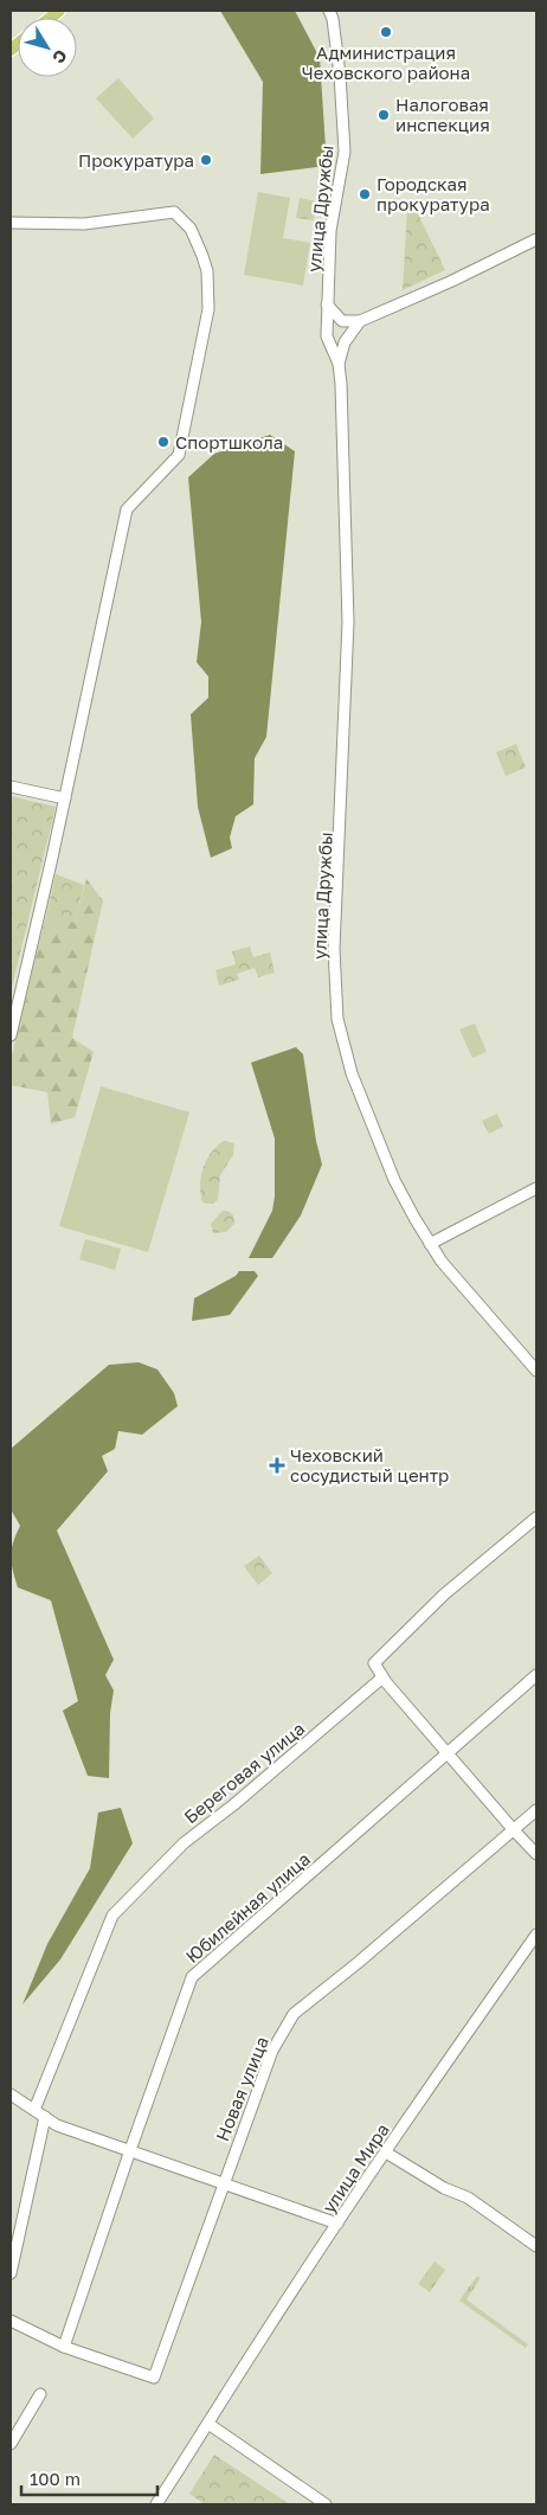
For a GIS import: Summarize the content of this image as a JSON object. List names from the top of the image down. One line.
{"streets":{"street":["улица Дружбы","Береговая улица","Юбилейная улица","Новая улица","улица Мира"]},"crossings":[["Юбилейная улица","Новая улица"]],"places":{"other":["Администрация Чеховского района","Налоговая инспекция","Прокуратура","Городская прокуратура","Спортшкола"],"health":["Чеховский сосудистый центр"]},"scale_bar":"100 m","north":"bottom right"}
